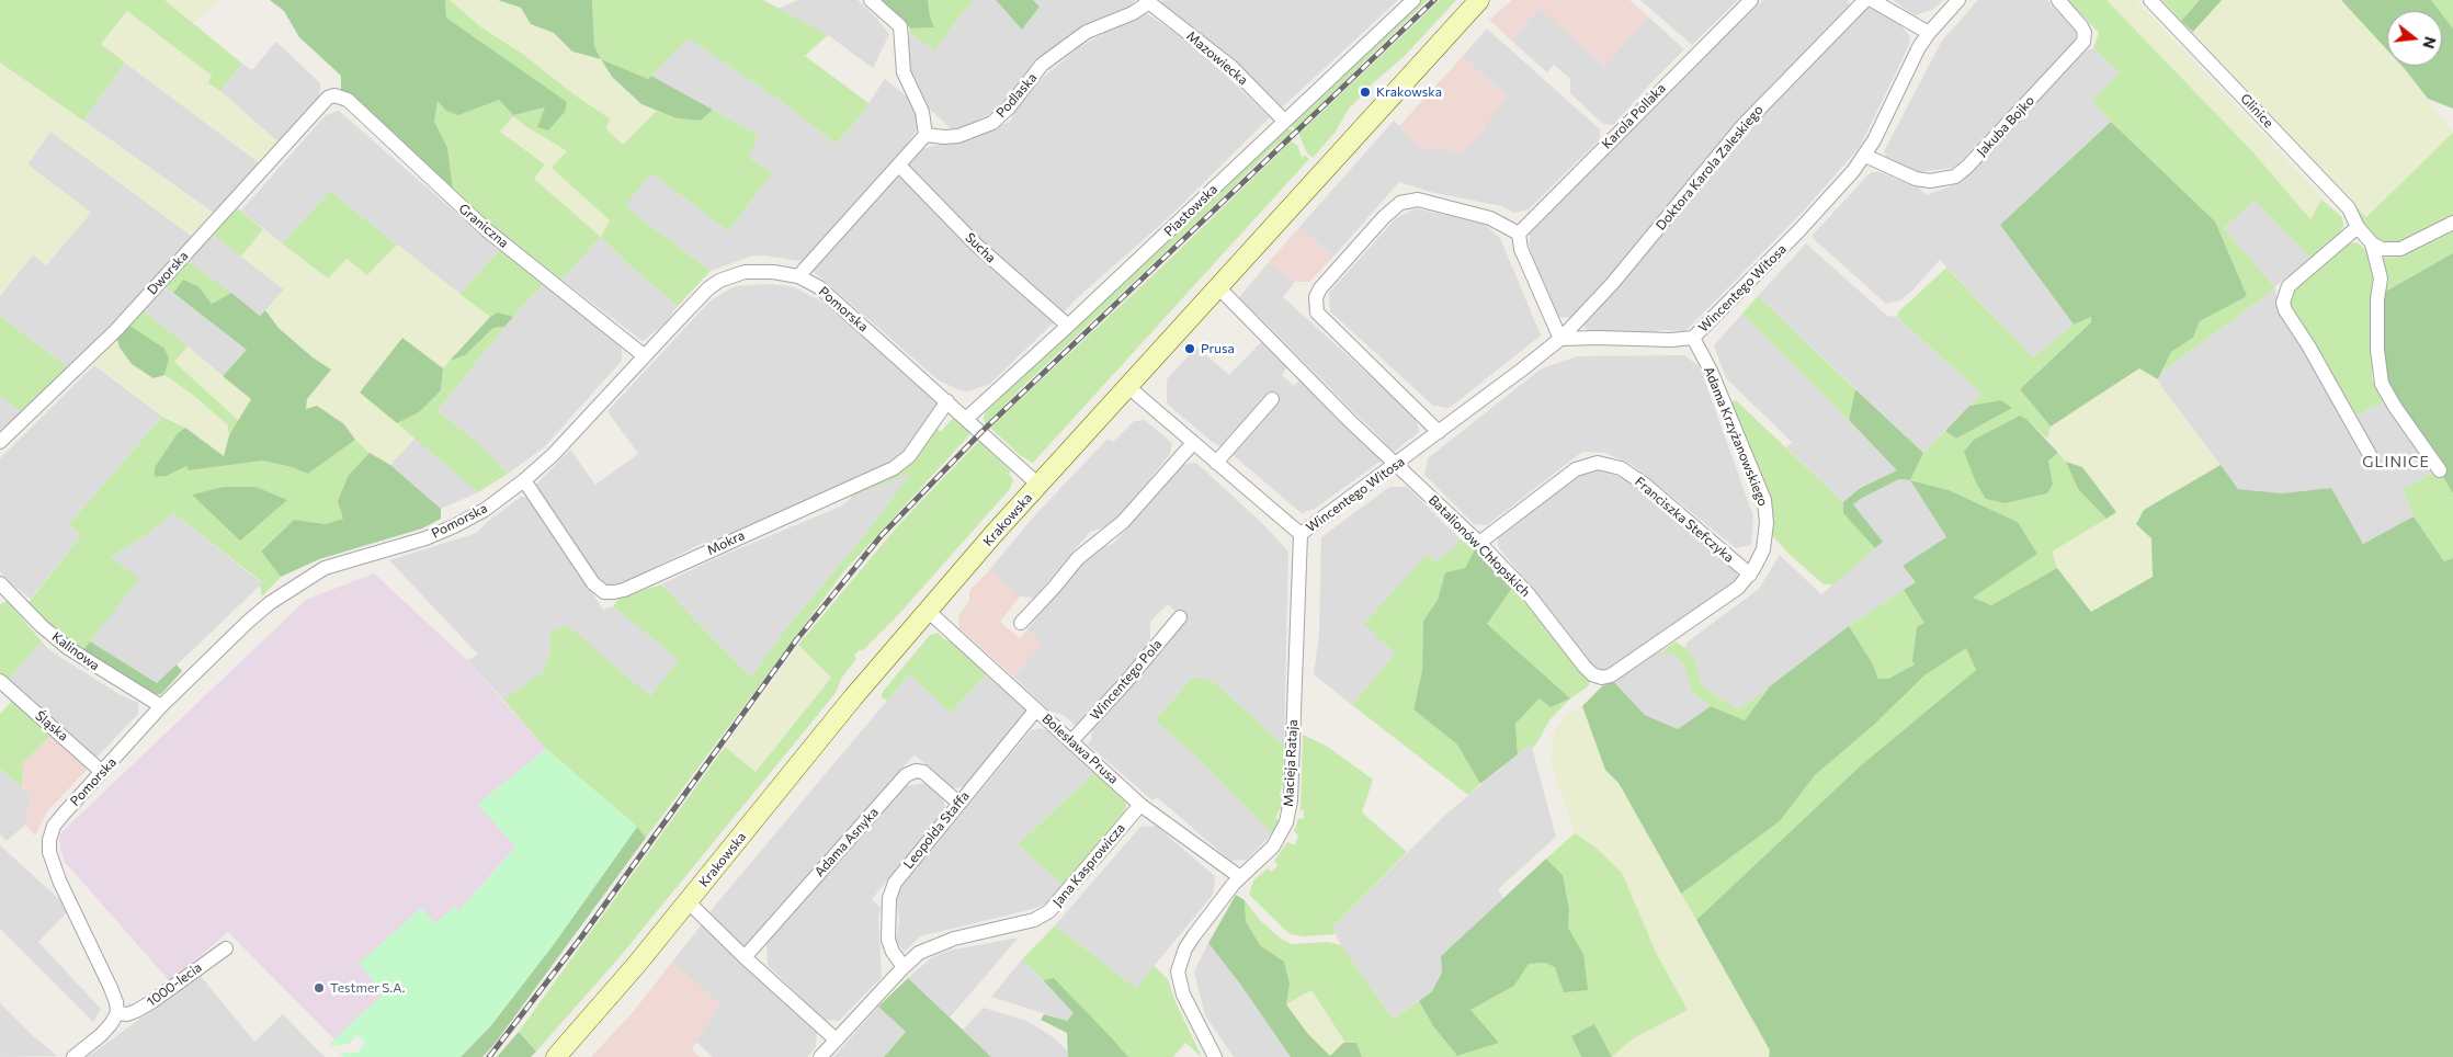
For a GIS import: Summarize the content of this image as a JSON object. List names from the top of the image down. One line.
{"streets":{"main road":["Krakowska"],"street":["Mazowiecka","Podlaska","Glinice","Karola Pollaka","Jakuba Bojko","Doktora Karola Zaleskiego","Piastowska","Graniczna","Sucha","Dworska","Wincentego Witosa","Pomorska","Adama Krzyżanowskiego","Franciszka Stefczyka","Mokra","Batalionów Chłopskich","Kalinowa","Wincentego Pola","Śląska","Bolesława Prusa","Macieja Rataja","Leopolda Staffa","Adama Asnyka","Jana Kasprowicza","1000-lecia"]},"crossings":[["Mazowiecka","Podlaska"],["Mazowiecka","Piastowska"],["Jakuba Bojko","Wincentego Witosa"],["Doktora Karola Zaleskiego","Wincentego Witosa"],["Piastowska","Sucha"],["Piastowska","Pomorska"],["Graniczna","Dworska"],["Graniczna","Pomorska"],["Wincentego Witosa","Adama Krzyżanowskiego"],["Wincentego Witosa","Batalionów Chłopskich"],["Wincentego Witosa","Macieja Rataja"],["Pomorska","Krakowska"],["Pomorska","Mokra"],["Pomorska","Kalinowa"],["Pomorska","Śląska"],["Pomorska","1000-lecia"],["Adama Krzyżanowskiego","Franciszka Stefczyka"],["Adama Krzyżanowskiego","Batalionów Chłopskich"],["Krakowska","Batalionów Chłopskich"],["Krakowska","Bolesława Prusa"],["Franciszka Stefczyka","Batalionów Chłopskich"],["Wincentego Pola","Bolesława Prusa"],["Bolesława Prusa","Macieja Rataja"],["Bolesława Prusa","Leopolda Staffa"],["Bolesława Prusa","Jana Kasprowicza"],["Leopolda Staffa","Adama Asnyka"],["Leopolda Staffa","Jana Kasprowicza"]],"districts":["GLINICE"],"places":["Krakowska","Prusa","Testmer S.A."],"north":"right"}
